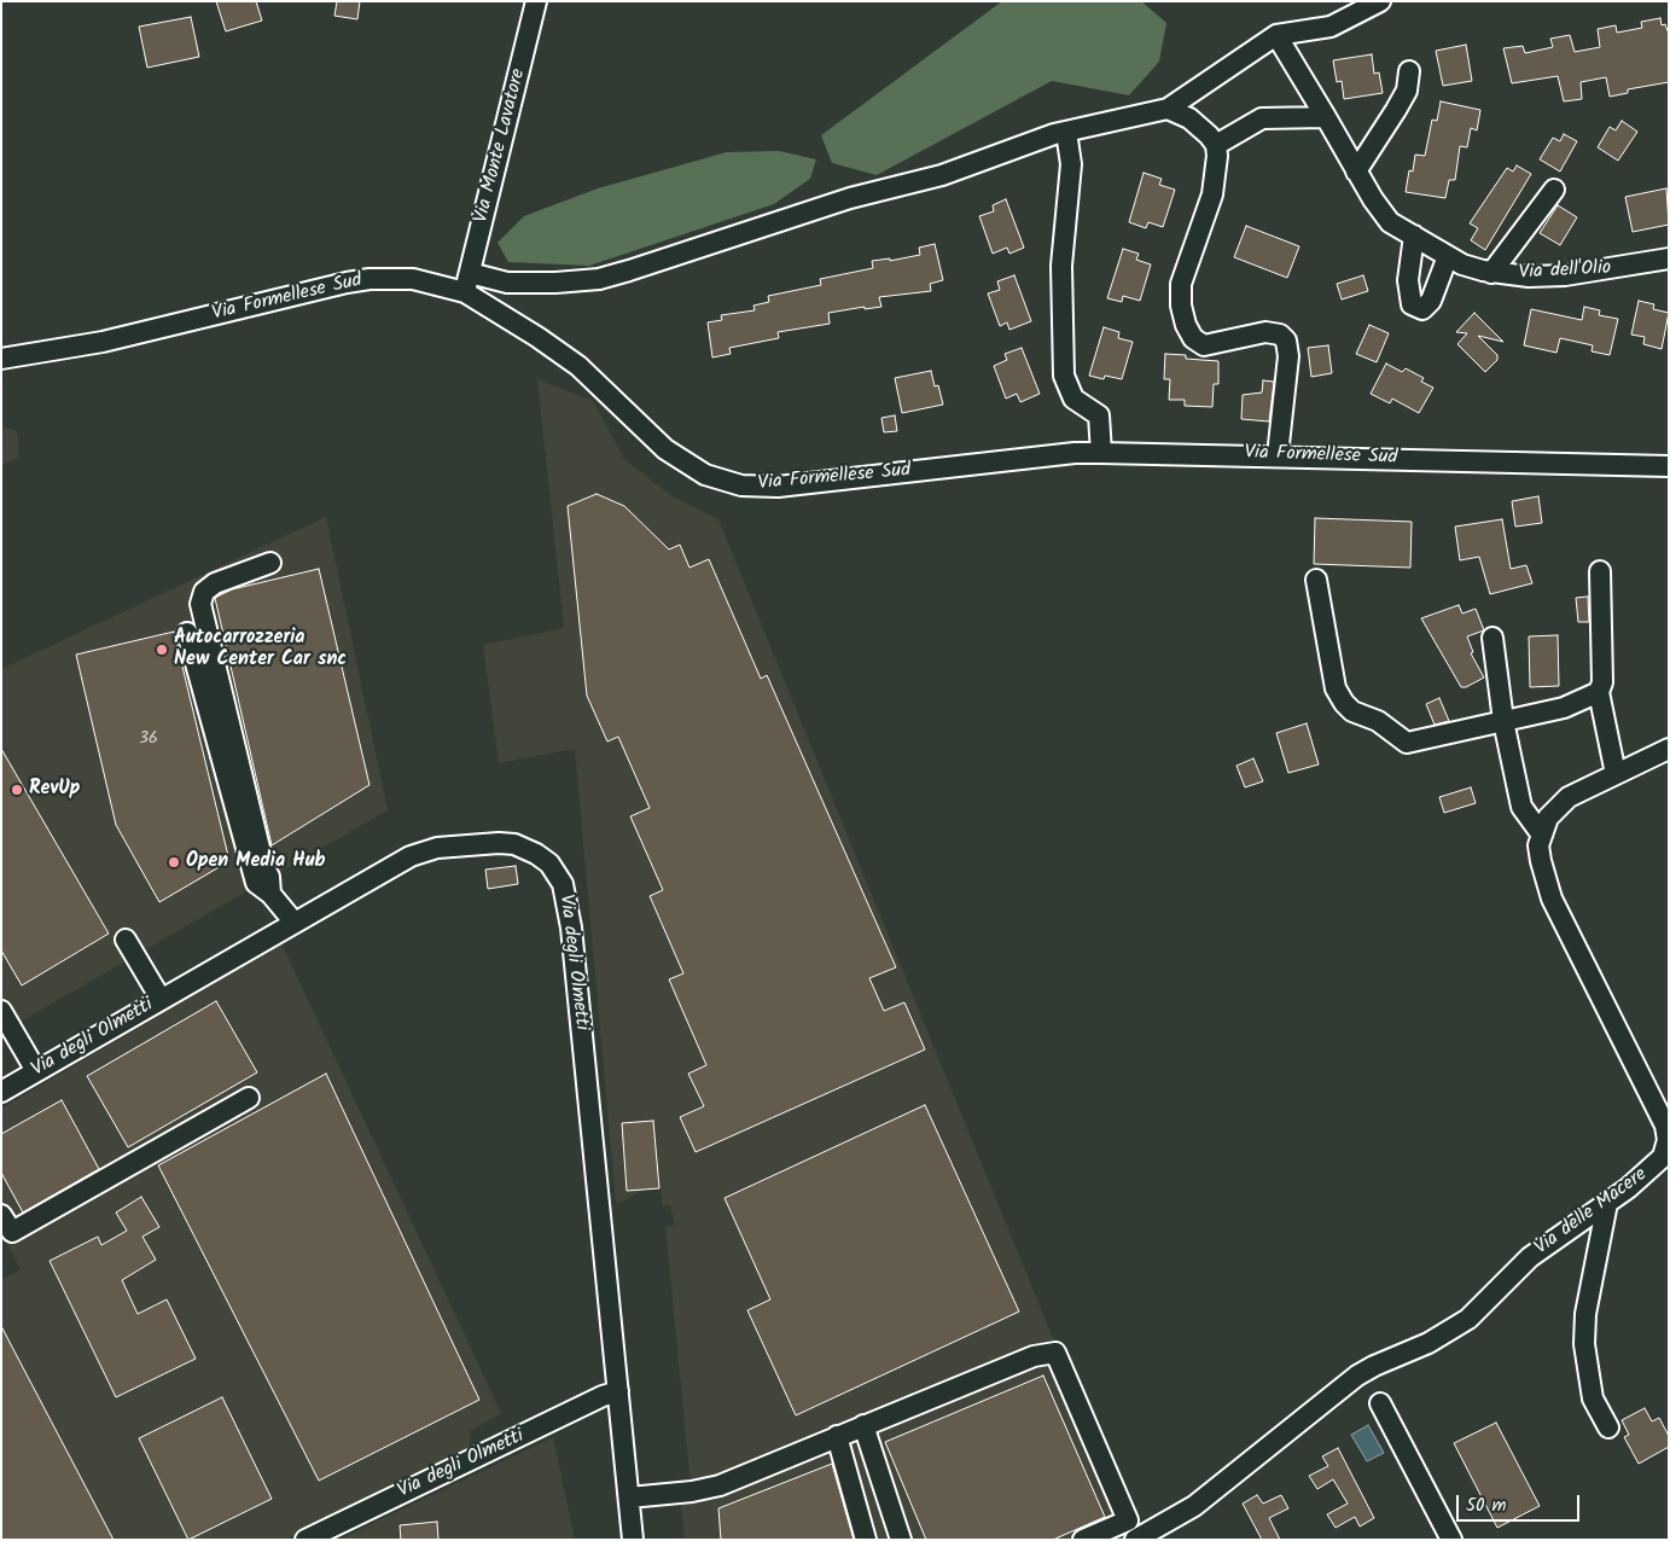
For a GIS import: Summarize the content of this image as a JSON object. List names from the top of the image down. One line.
{"streets":{"street":["Via Monte Lavatore","Via dell'Olio","Via Formellese Sud","Via degli Olmetti","Via delle Macere"]},"crossings":[["Via Monte Lavatore","Via Formellese Sud"]],"places":["Autocarrozzeria New Center Car snc","RevUp","Open Media Hub"],"house_numbers":["36"],"scale_bar":"50 m"}
